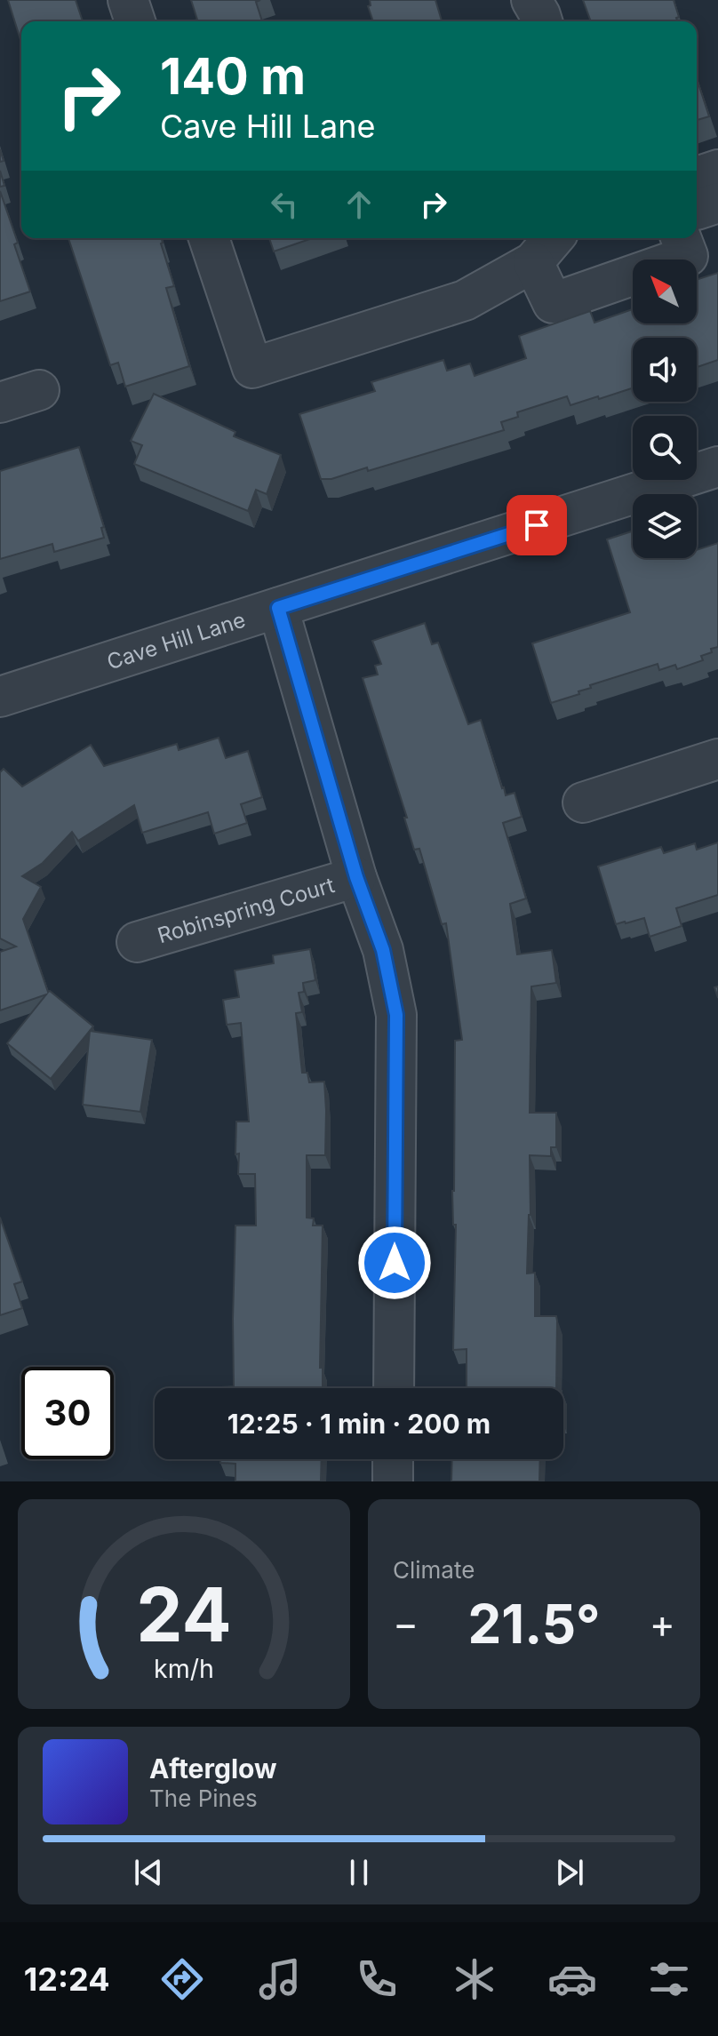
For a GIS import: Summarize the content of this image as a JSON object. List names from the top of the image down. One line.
{"streets":{"street":["Cave Hill Lane","Robinspring Court"]},"north":"top left","page":{"turn":["140 m","Cave Hill Lane"],"limit":"30","trip":"12:25 · 1 min · 200 m","tile":"Climate","heat":["−","21.5°","+"],"song":["Afterglow","The Pines"],"tabs":"12:24","gauge":["24","km/h"]}}
